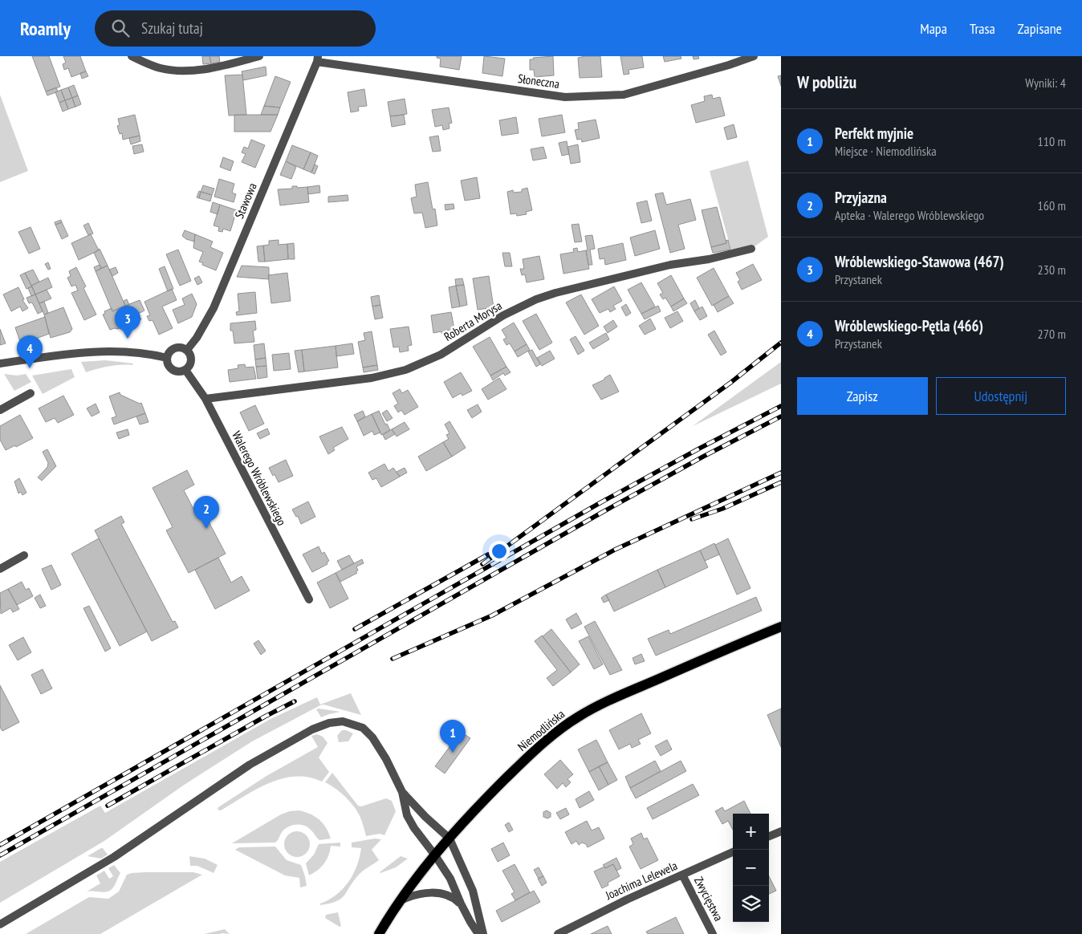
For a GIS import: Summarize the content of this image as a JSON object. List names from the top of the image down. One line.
{"streets":{"main road":["Niemodlińska"],"street":["Słoneczna","Stawowa","Roberta Morysa","Walerego Wróblewskiego","Joachima Lelewela","Zwycięstwa"]},"crossings":[["Słoneczna","Stawowa"],["Stawowa","Walerego Wróblewskiego"],["Roberta Morysa","Walerego Wróblewskiego"],["Joachima Lelewela","Zwycięstwa"]],"page":{"header":"Roamly","search":"Szukaj tutaj","nav":["Mapa","Trasa","Zapisane"],"heading":["W pobliżu","Wyniki: 4"],"list":[{"mark":"1","name":"Perfekt myjnie","note":"Miejsce · Niemodlińska","value":"110 m"},{"mark":"2","name":"Przyjazna","note":"Apteka · Walerego Wróblewskiego","value":"160 m"},{"mark":"3","name":"Wróblewskiego-Stawowa (467)","note":"Przystanek","value":"230 m"},{"mark":"4","name":"Wróblewskiego-Pętla (466)","note":"Przystanek","value":"270 m"}],"pins":["3","4","2","1"],"buttons":["Zapisz","Udostępnij"],"map_buttons":["+","−"]}}
